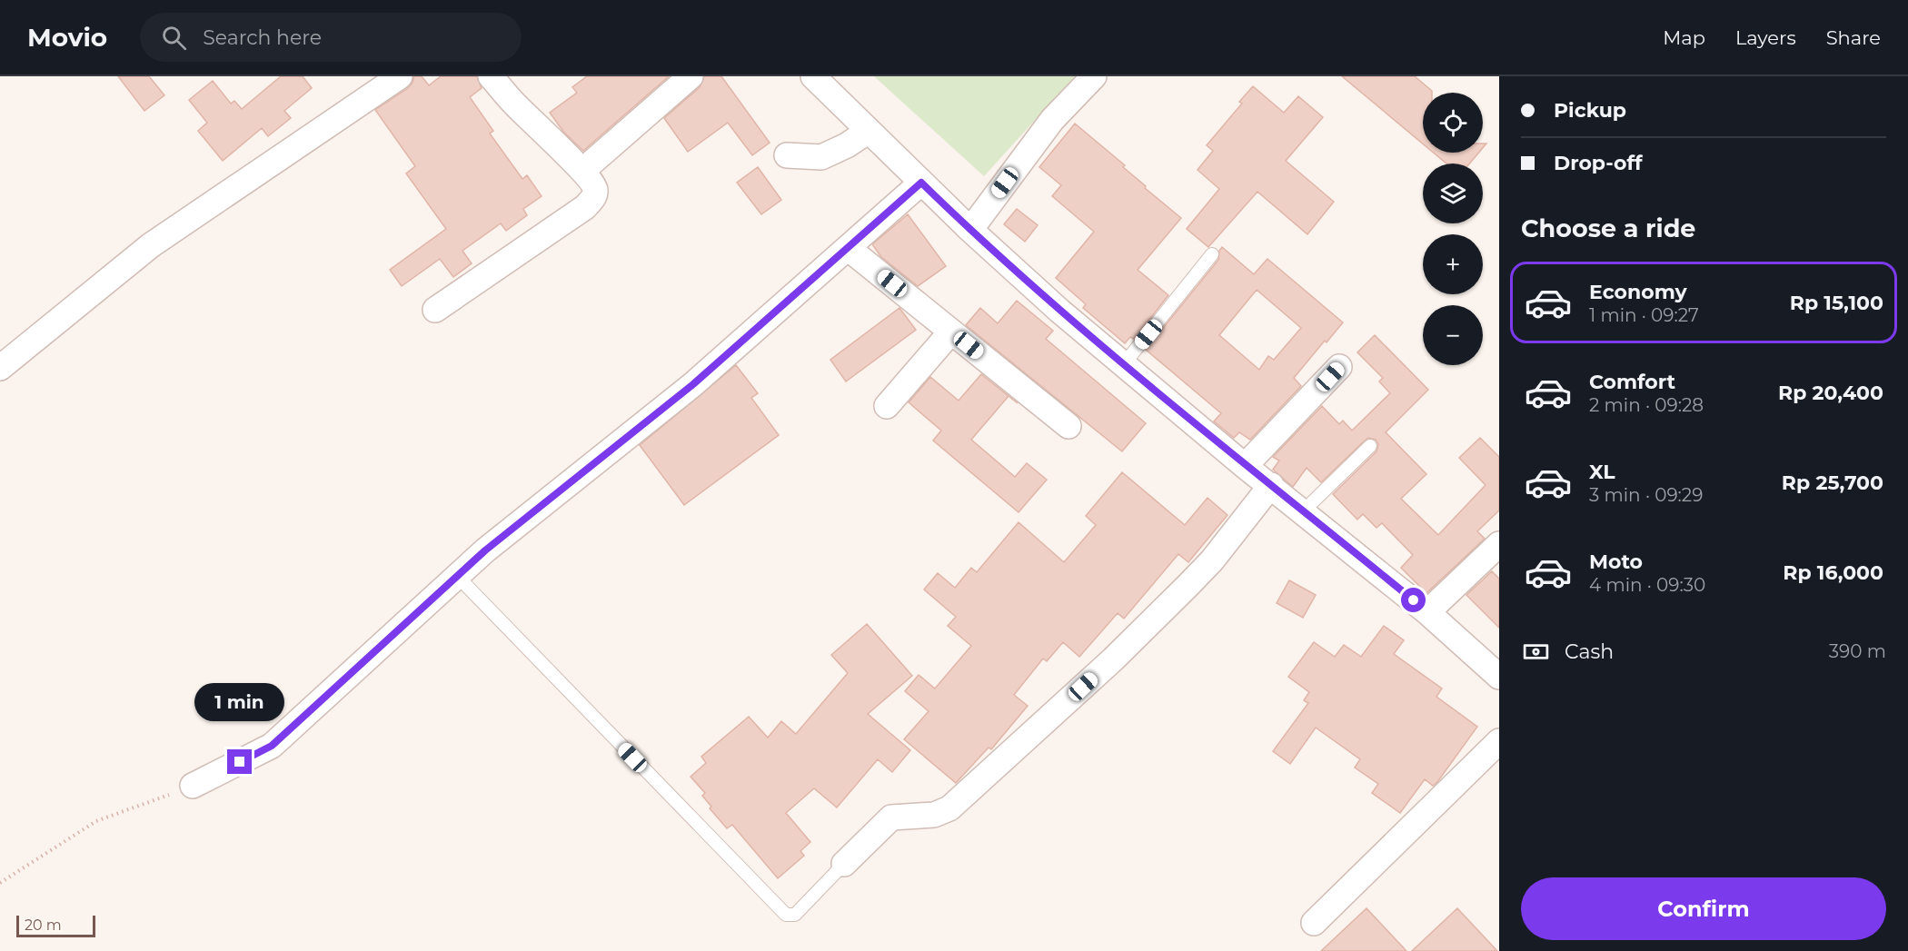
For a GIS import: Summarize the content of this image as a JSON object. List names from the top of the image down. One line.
{"scale_bar":"20 m","page":{"header":"Movio","search":"Search here","nav":["Map","Layers","Share"],"banner":["Pickup","Drop-off"],"map_buttons":["+","−"],"heading":"Choose a ride","list":[{"name":"Economy","note":"1 min · 09:27","value":"Rp 15,100"},{"name":"Comfort","note":"2 min · 09:28","value":"Rp 20,400"},{"name":"XL","note":"3 min · 09:29","value":"Rp 25,700"},{"name":"Moto","note":"4 min · 09:30","value":"Rp 16,000"}],"pay":["Cash","390 m"],"bubble":"1 min","buttons":"Confirm","scale":"20 m"}}
